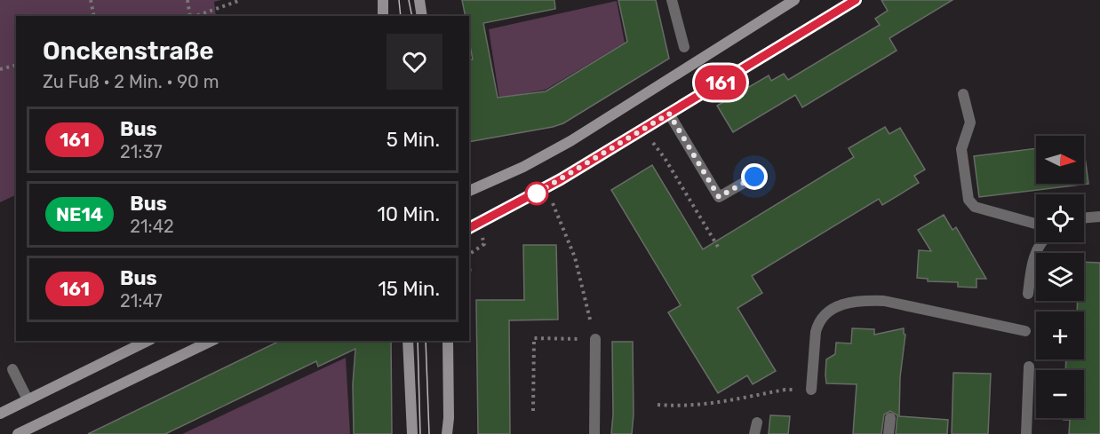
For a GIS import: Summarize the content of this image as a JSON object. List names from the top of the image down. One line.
{"lines":["bus line 161"],"north":"right","page":{"on_map":"161","heading":["Onckenstraße","Zu Fuß · 2 Min. · 90 m"],"list":[{"mark":"161","name":"Bus","note":"21:37","value":"5 Min."},{"mark":"NE14","name":"Bus","note":"21:42","value":"10 Min."},{"mark":"161","name":"Bus","note":"21:47","value":"15 Min."}],"map_buttons":["+","−"]}}
